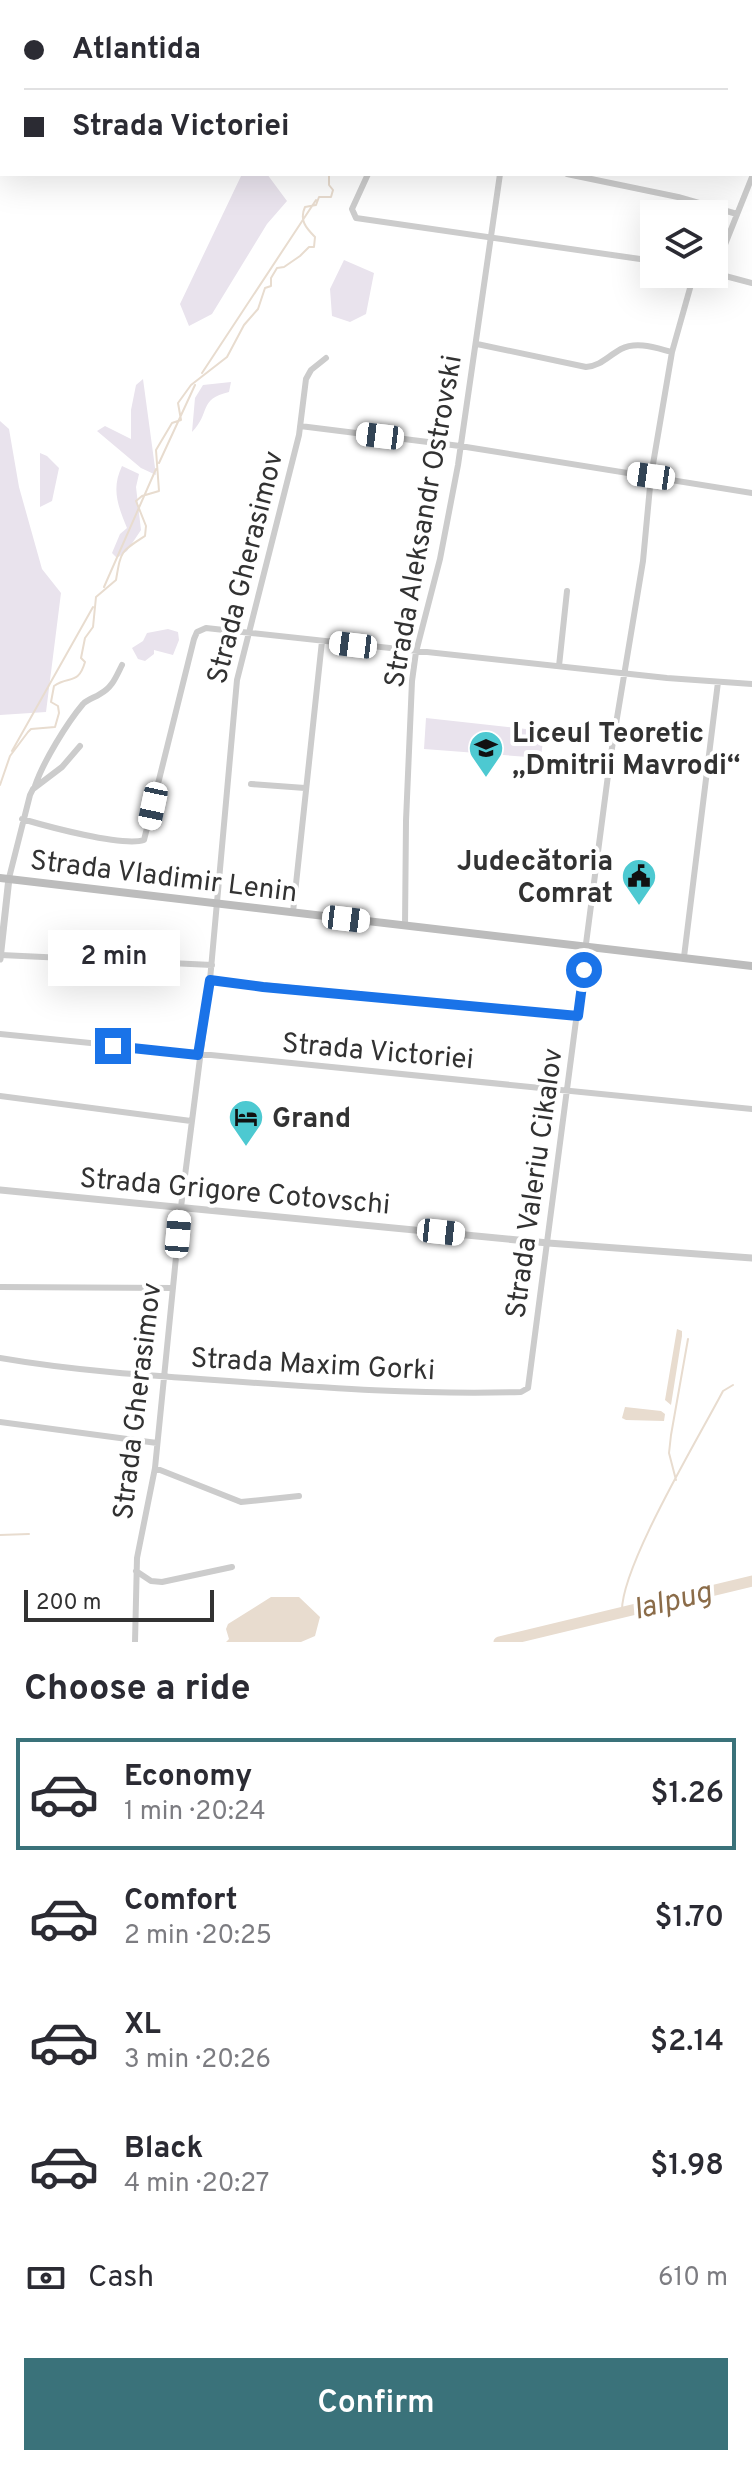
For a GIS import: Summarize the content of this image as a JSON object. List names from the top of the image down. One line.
{"streets":{"main road":["Strada Vladimir Lenin"],"street":["Strada Aleksandr Ostrovski","Strada Gherasimov","Strada Victoriei","Strada Valeriu Cikalov","Strada Grigore Cotovschi","Strada Maxim Gorki"]},"crossings":[["Strada Aleksandr Ostrovski","Strada Vladimir Lenin"],["Strada Gherasimov","Strada Vladimir Lenin"],["Strada Gherasimov","Strada Victoriei"],["Strada Gherasimov","Strada Grigore Cotovschi"],["Strada Gherasimov","Strada Maxim Gorki"],["Strada Vladimir Lenin","Strada Valeriu Cikalov"],["Strada Victoriei","Strada Valeriu Cikalov"],["Strada Valeriu Cikalov","Strada Grigore Cotovschi"],["Strada Valeriu Cikalov","Strada Maxim Gorki"]],"water":["Ialpug"],"places":{"school or university":["Liceul Teoretic „Dmitrii Mavrodi“"],"public building":["Judecătoria Comrat"],"hotel":["Grand"]},"scale_bar":"200 m","page":{"banner":["Atlantida","Strada Victoriei"],"bubble":"2 min","scale":"200 m","heading":"Choose a ride","list":[{"name":"Economy","note":"1 min · 20:24","value":"$1.26"},{"name":"Comfort","note":"2 min · 20:25","value":"$1.70"},{"name":"XL","note":"3 min · 20:26","value":"$2.14"},{"name":"Black","note":"4 min · 20:27","value":"$1.98"}],"pay":["Cash","610 m"],"buttons":"Confirm"}}
